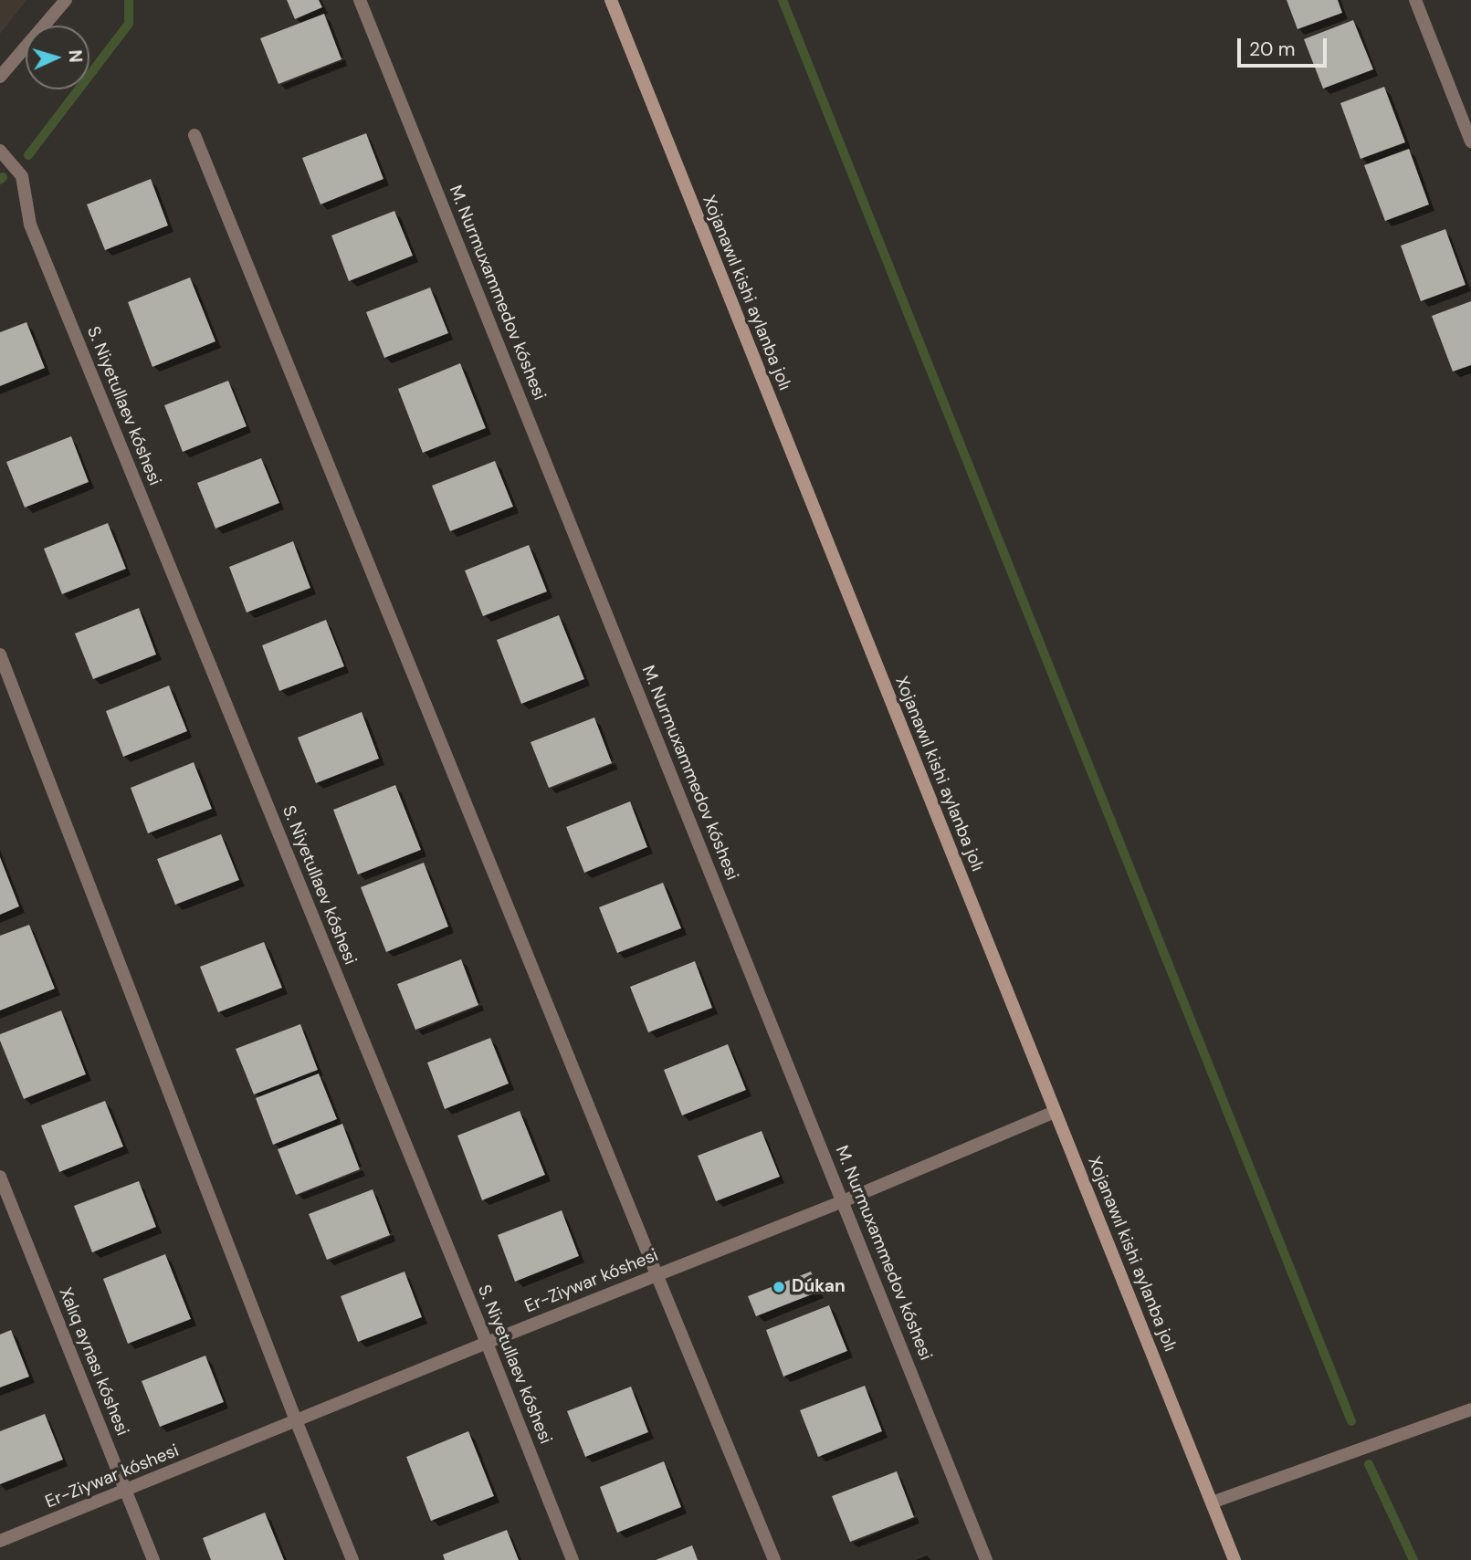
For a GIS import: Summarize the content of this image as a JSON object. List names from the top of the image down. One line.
{"streets":{"main road":["Xojanawıl kishi aylanba jolı"],"street":["M. Nurmuxammedov kóshesi","S. Niyetullaev kóshesi","Er-Ziywar kóshesi","Xalıq aynası kóshesi"]},"crossings":[["M. Nurmuxammedov kóshesi","Er-Ziywar kóshesi"],["Xojanawıl kishi aylanba jolı","Er-Ziywar kóshesi"],["S. Niyetullaev kóshesi","Er-Ziywar kóshesi"],["Er-Ziywar kóshesi","Xalıq aynası kóshesi"]],"places":["Dúkan"],"scale_bar":"20 m","north":"right"}
